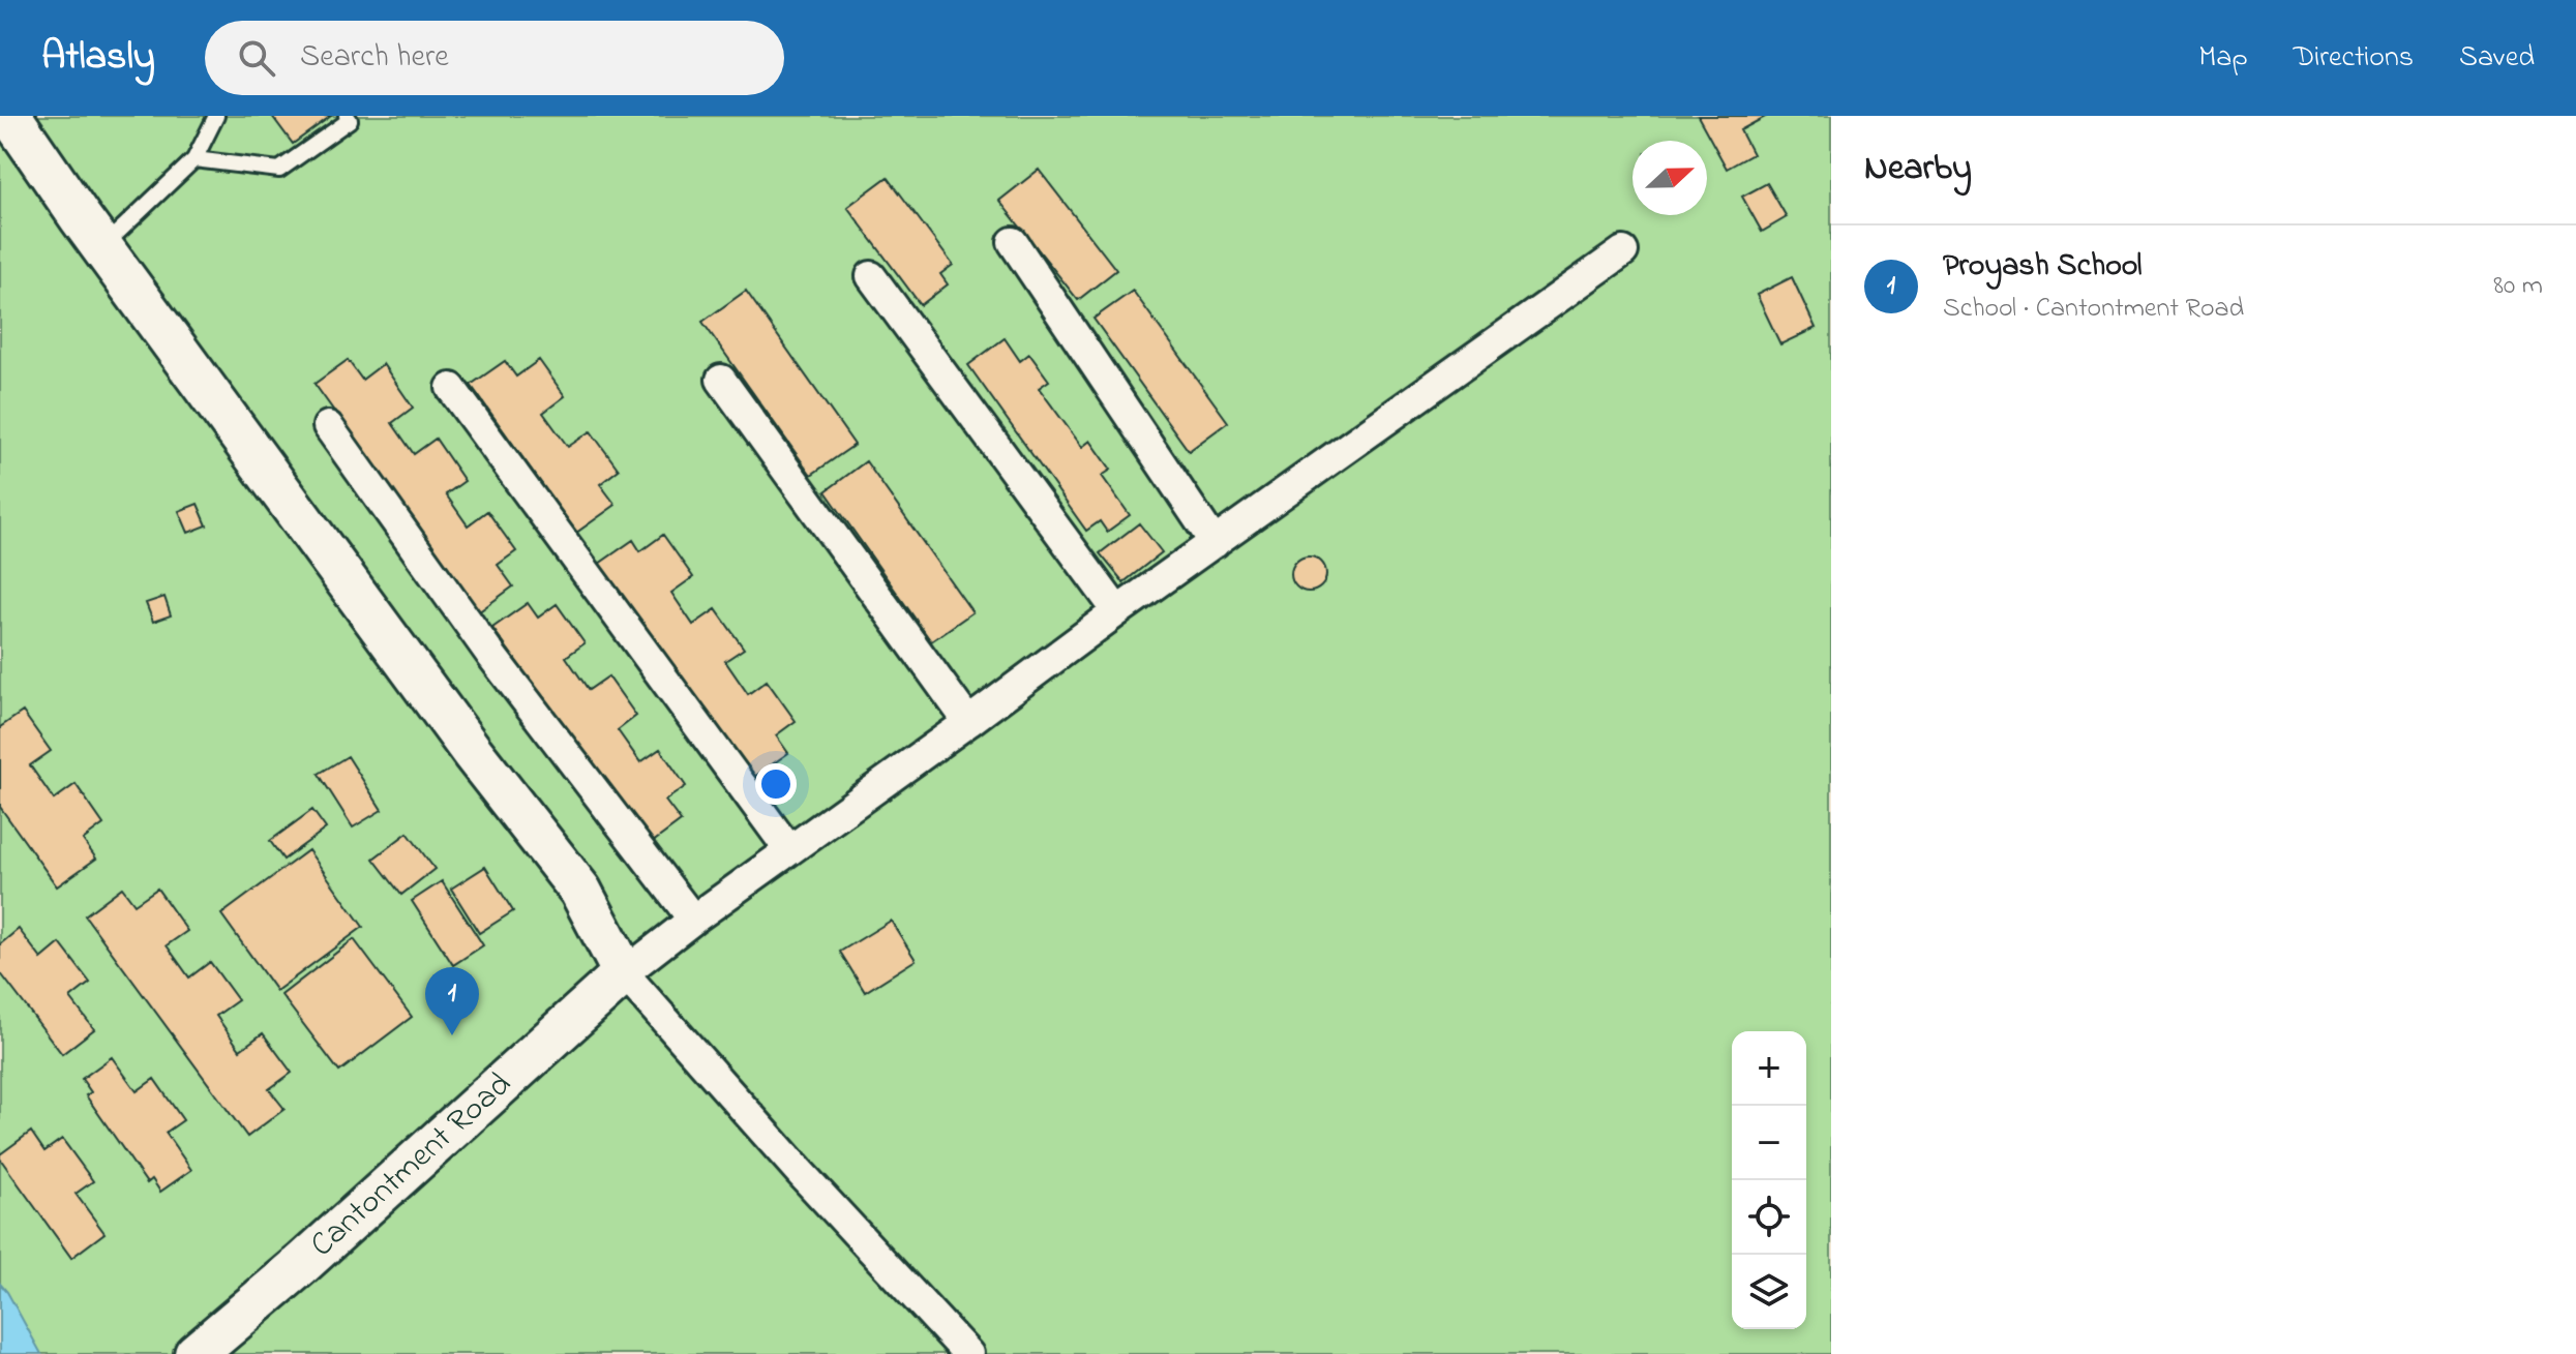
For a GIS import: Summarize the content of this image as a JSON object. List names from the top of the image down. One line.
{"streets":{"street":["Cantontment Road"]},"north":"right","page":{"header":"Atlasly","search":"Search here","nav":["Map","Directions","Saved"],"heading":"Nearby","list":[{"mark":"1","name":"Proyash School","note":"School · Cantontment Road","value":"80 m"}],"pins":"1","map_buttons":["+","−"]}}
